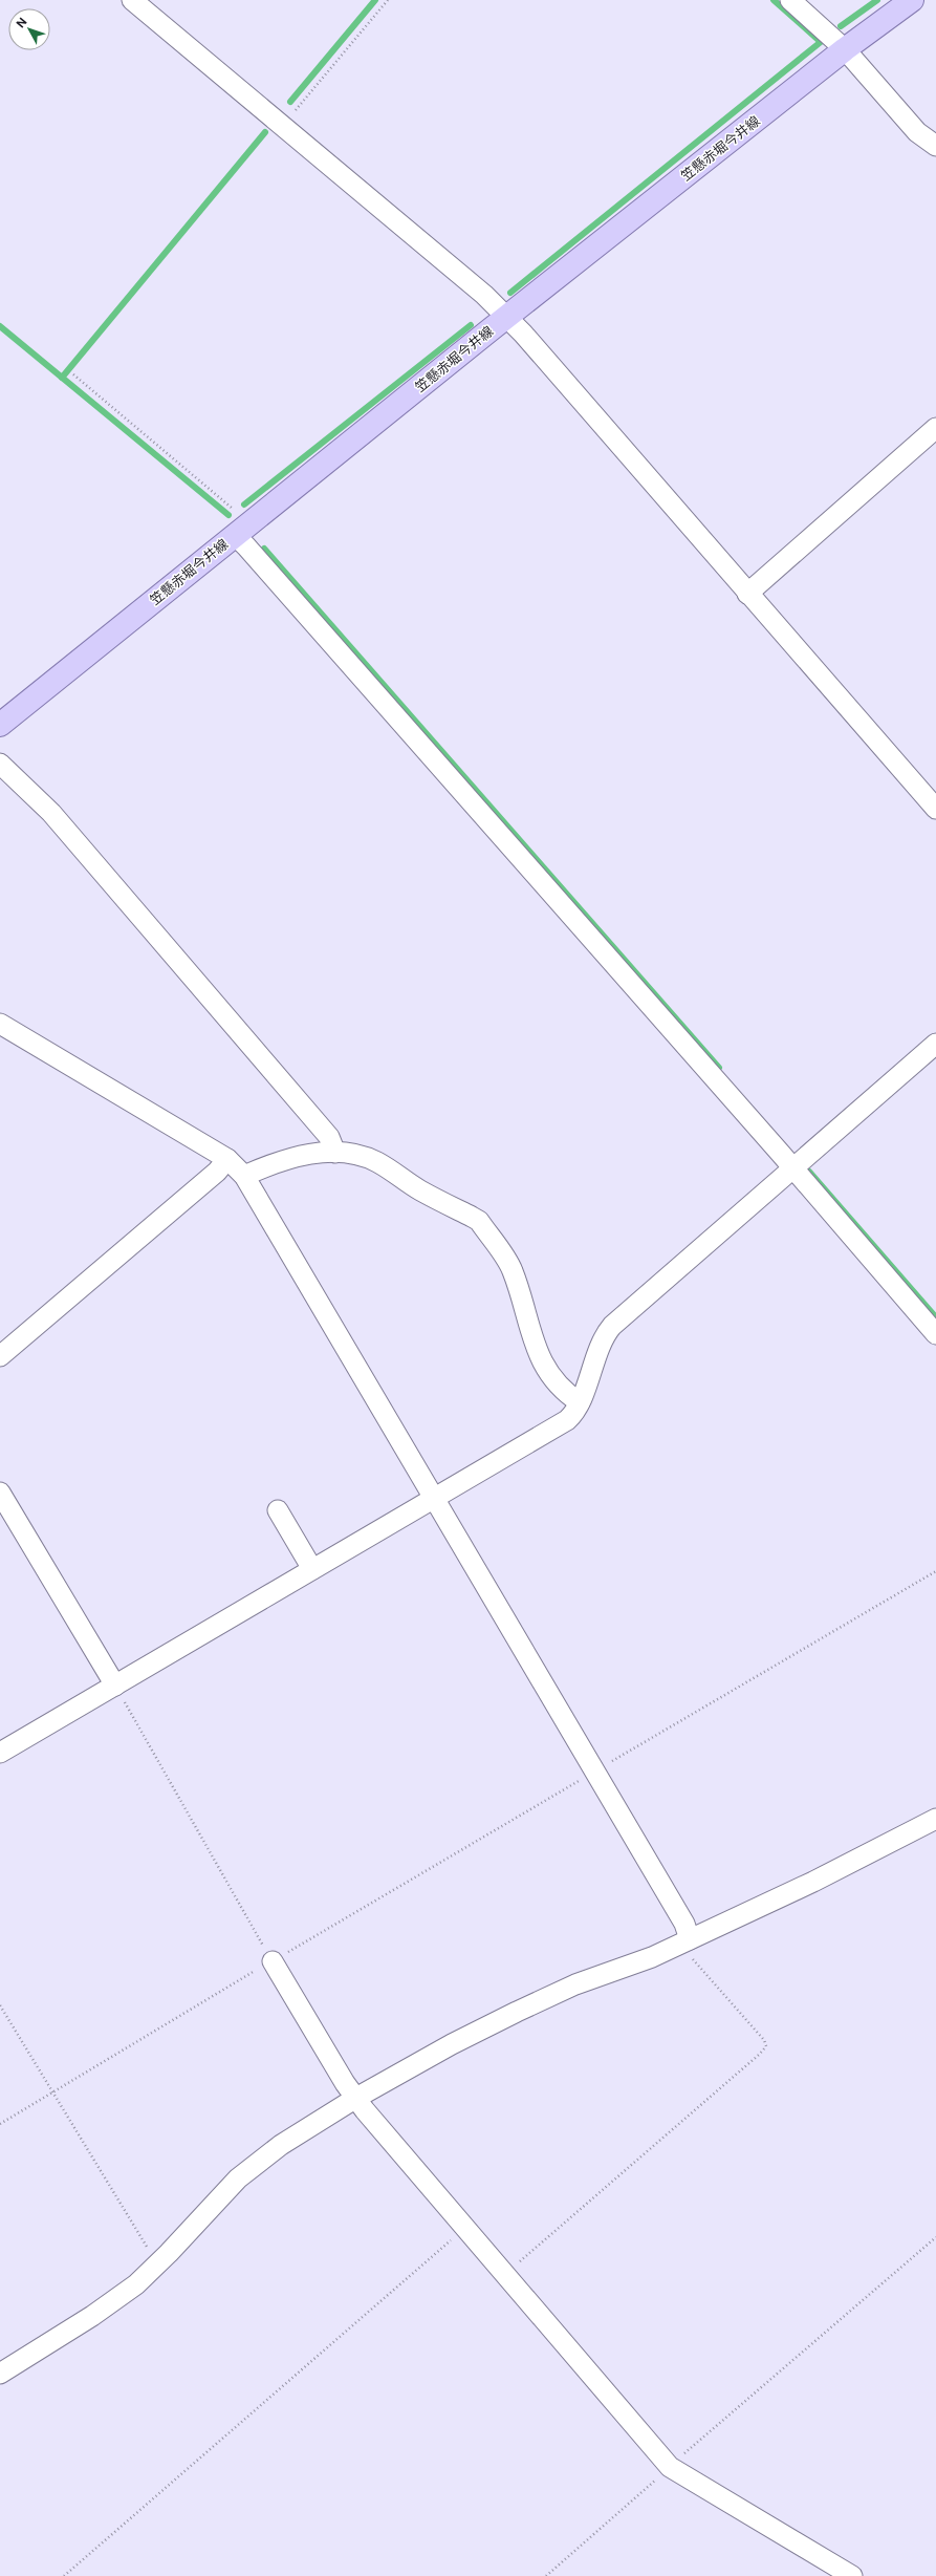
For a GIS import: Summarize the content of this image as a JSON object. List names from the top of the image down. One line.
{"streets":{"main road":["笠懸赤堀今井線"]},"north":"top left"}
